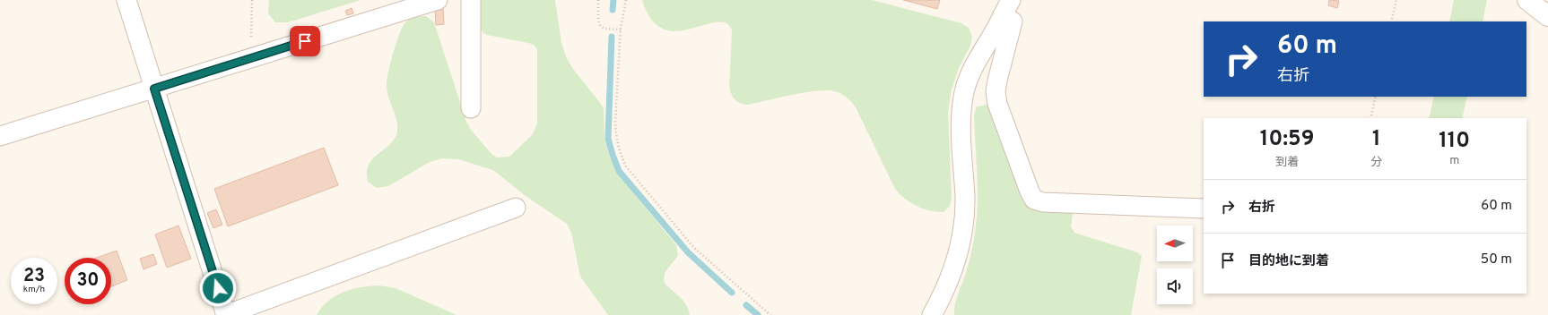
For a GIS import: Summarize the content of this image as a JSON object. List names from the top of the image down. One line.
{"north":"left","page":{"turn":["60 m","右折"],"eta":["10:59","到着","1","分","110","m"],"list":[{"name":"右折","value":"60 m"},{"name":"目的地に到着","value":"50 m"}],"speed":"23 km/h","limit":"30"}}
